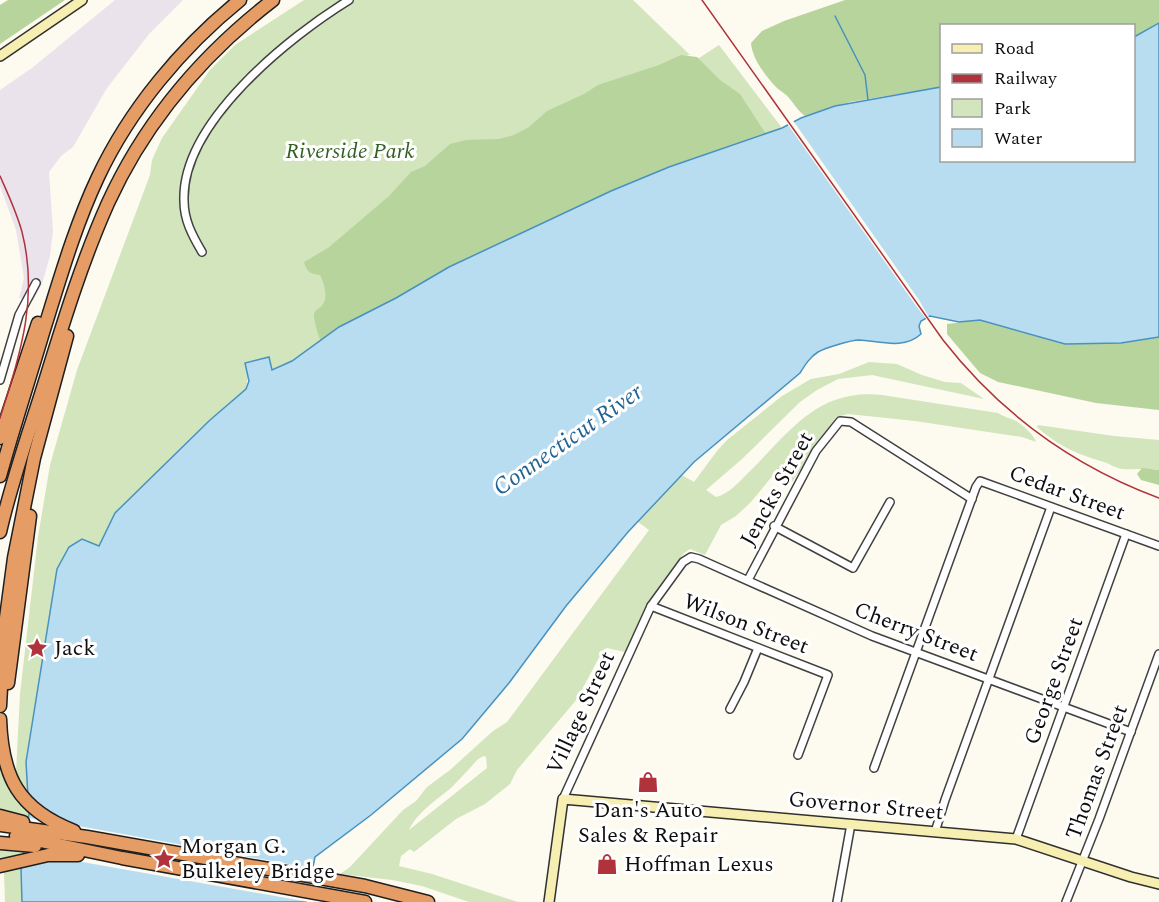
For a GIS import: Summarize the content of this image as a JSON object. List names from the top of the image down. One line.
{"streets":{"main road":["Village Street","Governor Street"],"street":["Jencks Street","Cedar Street","Wilson Street","Cherry Street","George Street","Thomas Street"]},"crossings":[["Jencks Street","Cedar Street"],["Jencks Street","Cherry Street"],["Cedar Street","George Street"],["Wilson Street","Village Street"],["Cherry Street","George Street"],["Cherry Street","Village Street"],["Cherry Street","Thomas Street"],["George Street","Governor Street"],["Village Street","Governor Street"],["Thomas Street","Governor Street"]],"water":["Connecticut River"],"parks":["Riverside Park"],"places":{"place":["Jack","Morgan G. Bulkeley Bridge"],"shop":["Dan's Auto Sales & Repair","Hoffman Lexus"]},"legend":["Road","Railway","Park","Water"]}
